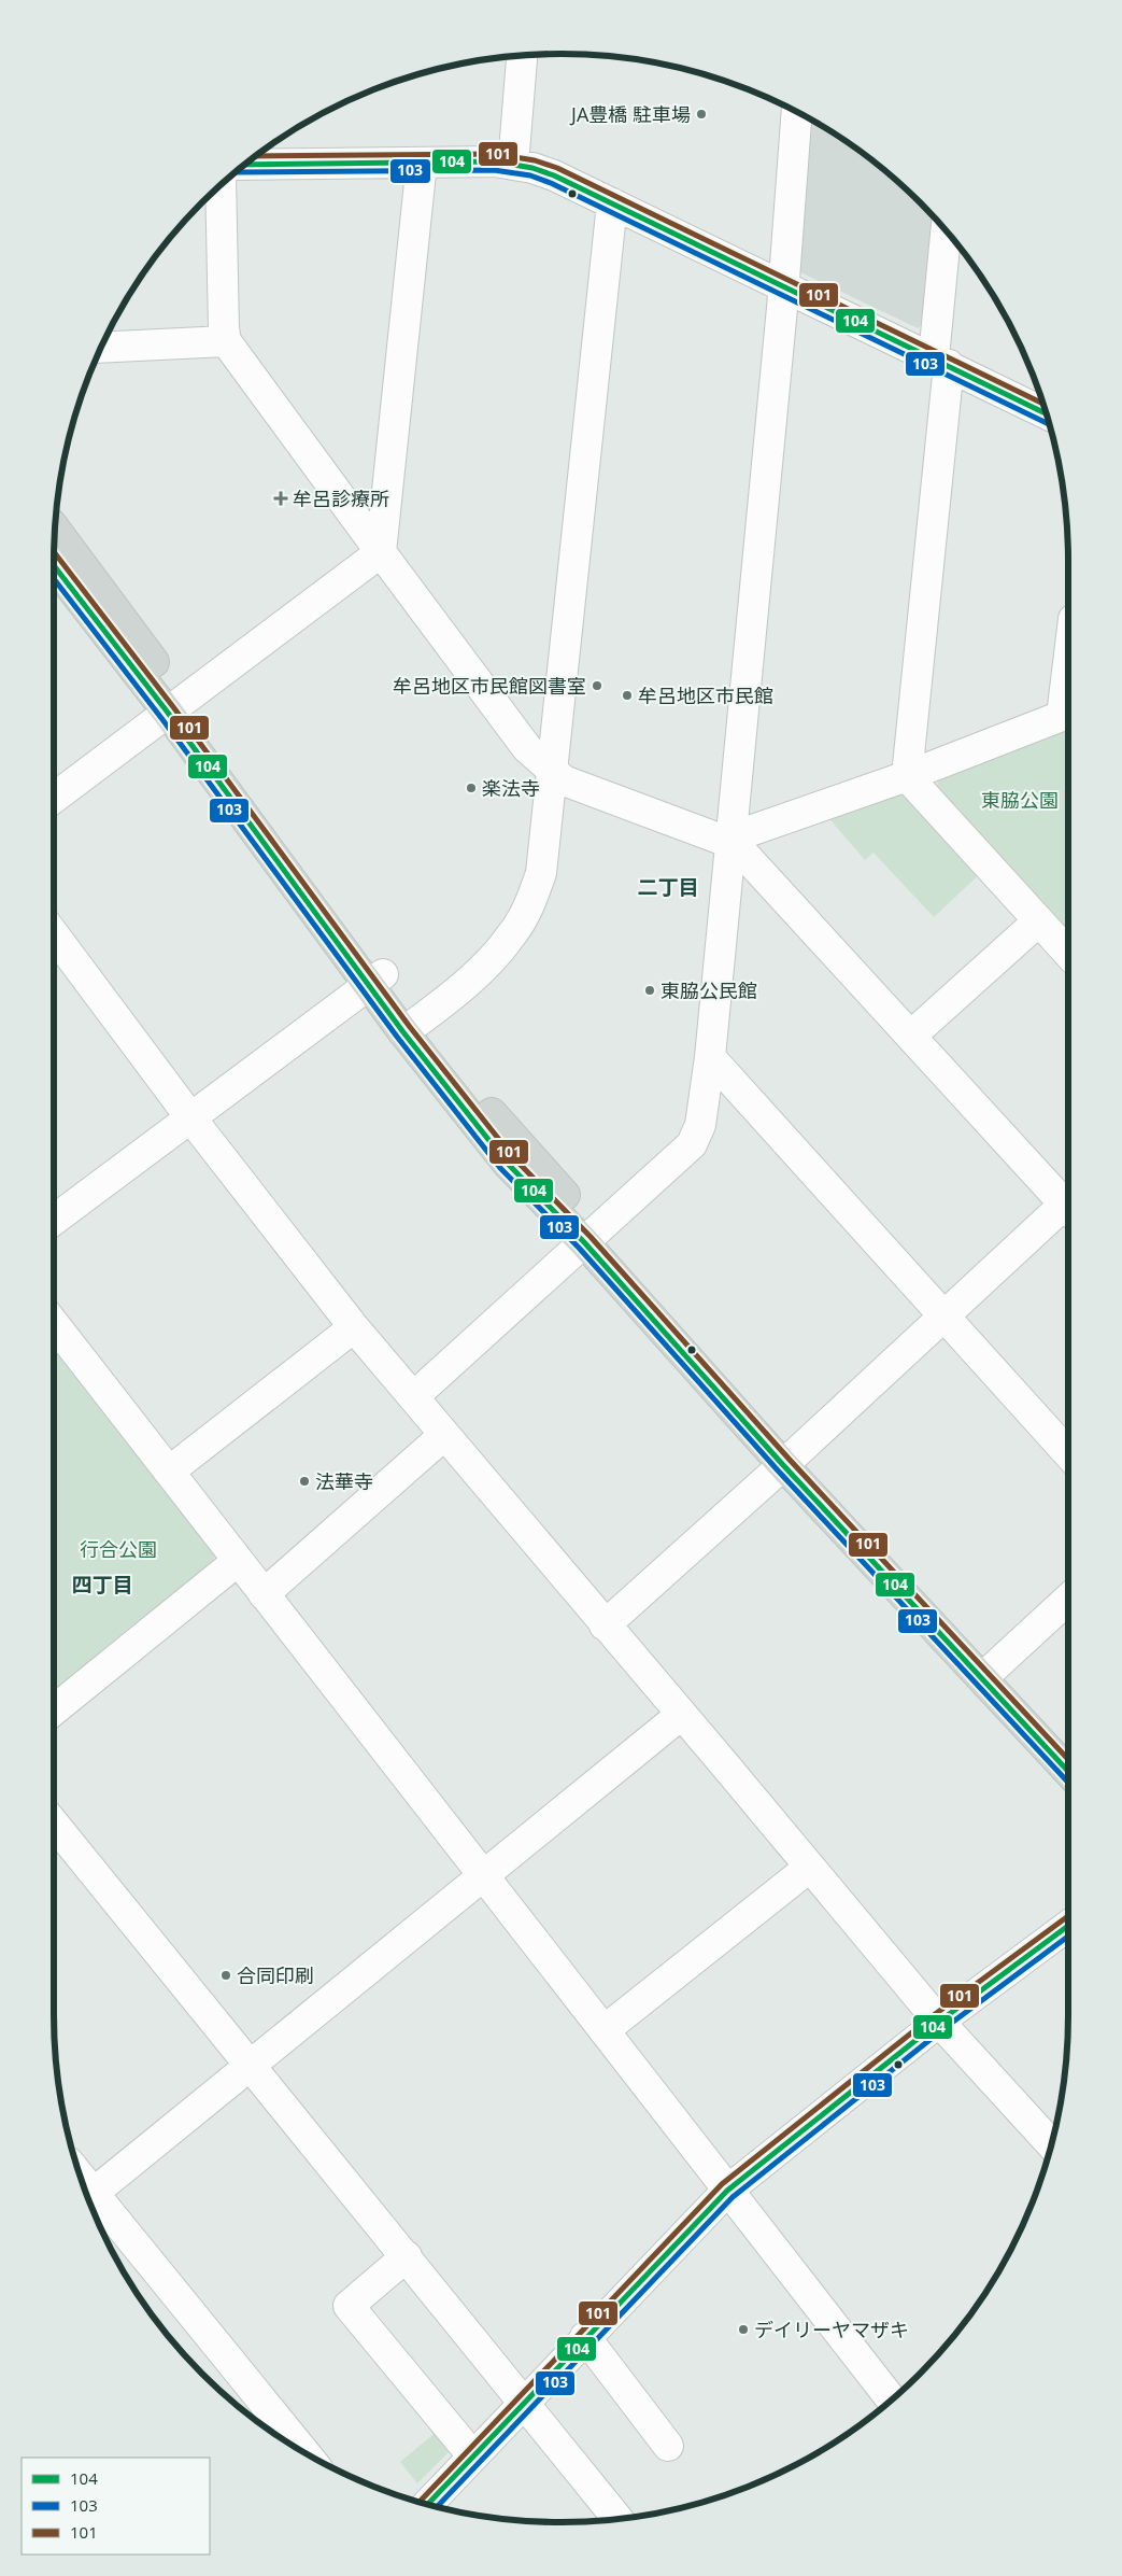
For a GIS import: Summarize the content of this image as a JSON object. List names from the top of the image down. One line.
{"districts":["二丁目","四丁目"],"parks":["東脇公園","行合公園"],"places":{"other":["JA豊橋 駐車場","牟呂地区市民館図書室","牟呂地区市民館","楽法寺","東脇公民館","法華寺","合同印刷","デイリーヤマザキ"],"health":["牟呂診療所"]},"lines":["transit line 101","transit line 104","transit line 103"],"legend":["104","103","101"]}
